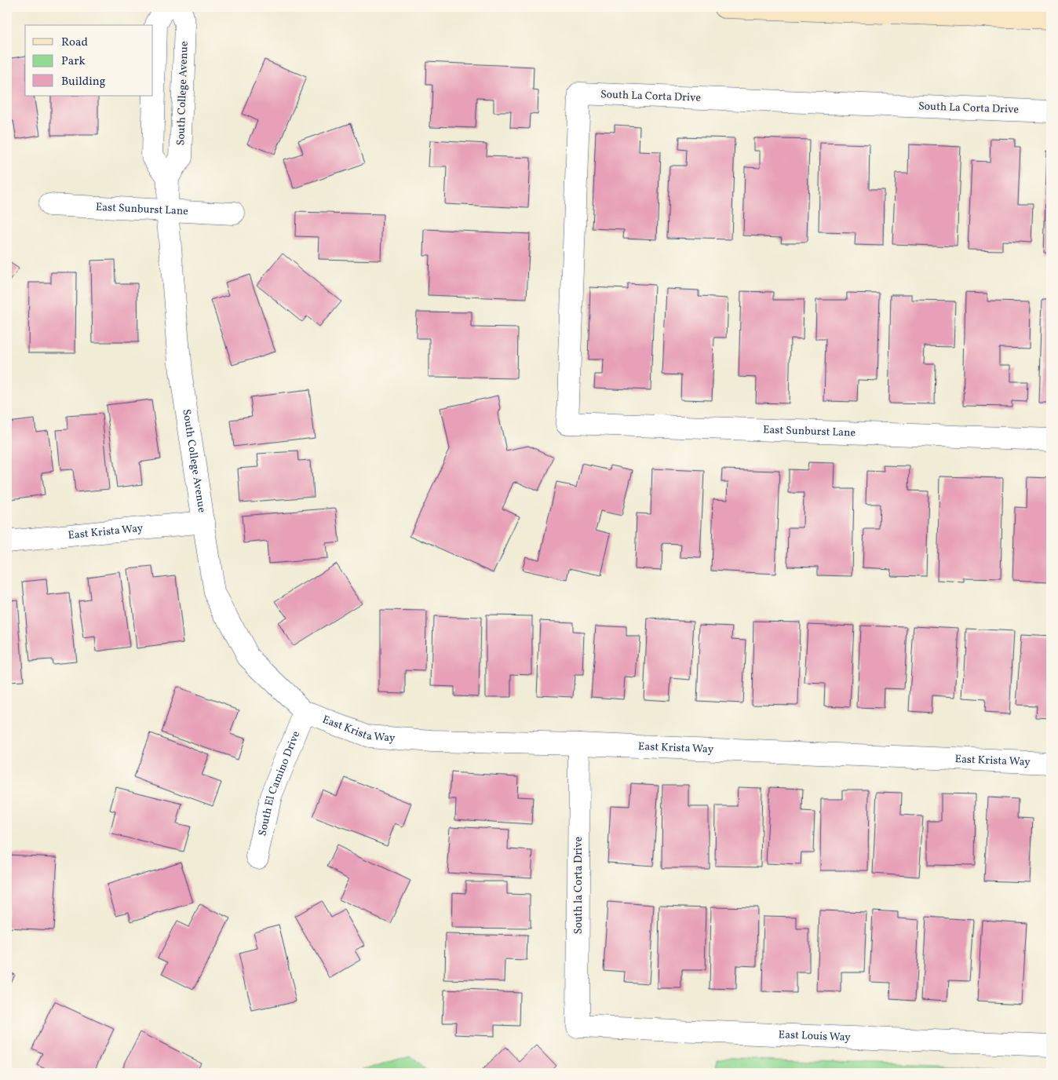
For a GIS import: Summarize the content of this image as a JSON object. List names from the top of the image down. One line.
{"streets":{"street":["South College Avenue","South La Corta Drive","East Sunburst Lane","East Krista Way","South El Camino Drive","South la Corta Drive","East Louis Way"]},"crossings":[["South College Avenue","East Sunburst Lane"],["South College Avenue","East Krista Way"],["South College Avenue","South El Camino Drive"],["South La Corta Drive","East Sunburst Lane"],["East Krista Way","South El Camino Drive"],["East Krista Way","South la Corta Drive"],["South la Corta Drive","East Louis Way"]],"legend":["Road","Park","Building"]}
